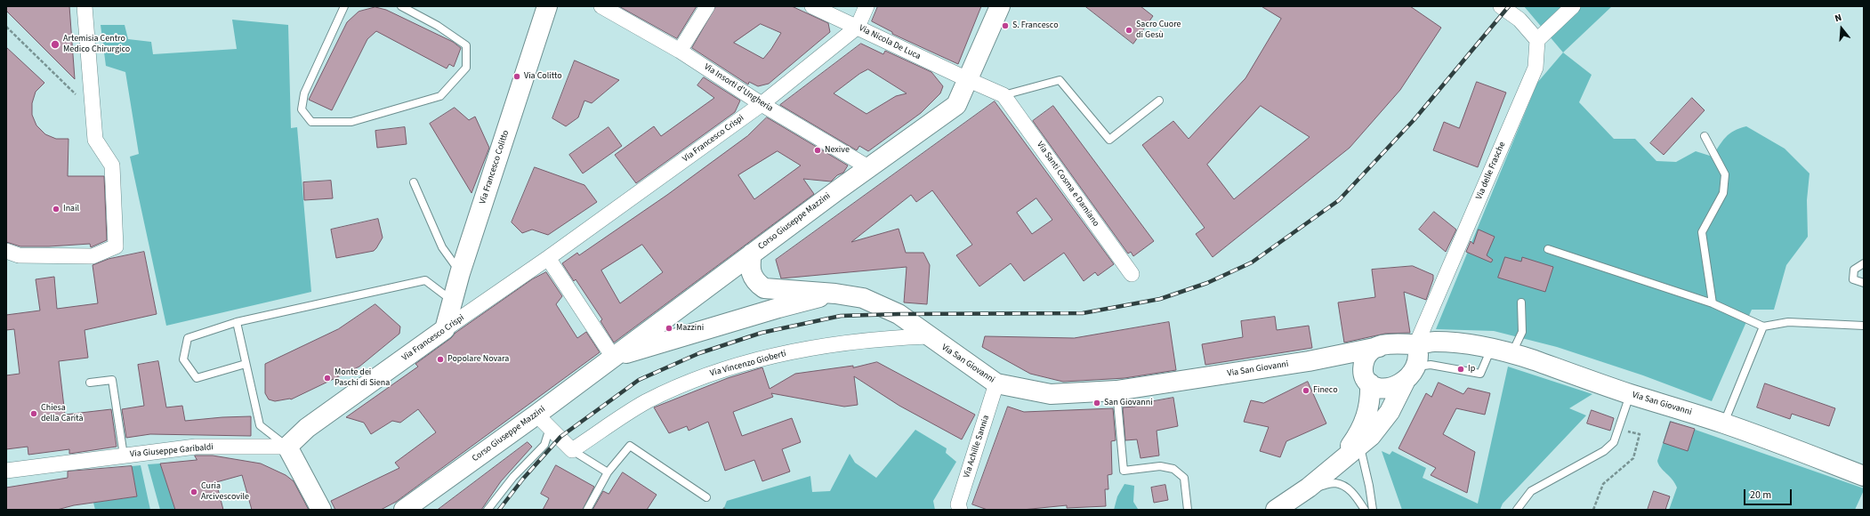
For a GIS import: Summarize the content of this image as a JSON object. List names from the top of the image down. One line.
{"streets":{"main road":["Via Francesco Crispi","Via Francesco Colitto","Corso Giuseppe Mazzini","Via San Giovanni"],"street":["Via Nicola De Luca","Via Insorti d'Ungheria","Via delle Frasche","Via Santi Cosma e Damiano","Via Vincenzo Gioberti","Via Achille Sannia","Via Giuseppe Garibaldi"]},"crossings":[["Via Nicola De Luca","Via Francesco Crispi"],["Via Nicola De Luca","Via Santi Cosma e Damiano"],["Via Nicola De Luca","Corso Giuseppe Mazzini"],["Via Insorti d'Ungheria","Via Francesco Crispi"],["Via Insorti d'Ungheria","Corso Giuseppe Mazzini"],["Via Francesco Crispi","Via Francesco Colitto"],["Via Francesco Crispi","Via Giuseppe Garibaldi"],["Via delle Frasche","Via San Giovanni"],["Corso Giuseppe Mazzini","Via San Giovanni"],["Via Vincenzo Gioberti","Via San Giovanni"],["Via San Giovanni","Via Achille Sannia"]],"places":["S. Francesco","Sacro Cuore di Gesù","Artemisia Centro Medico Chirurgico","Via Colitto","Nexive","Inail","Mazzini","Popolare Novara","Ip","Monte dei Paschi di Siena","Fineco","San Giovanni","Chiesa della Carità","Curia Arcivescovile"],"scale_bar":"20 m","north":"top"}
